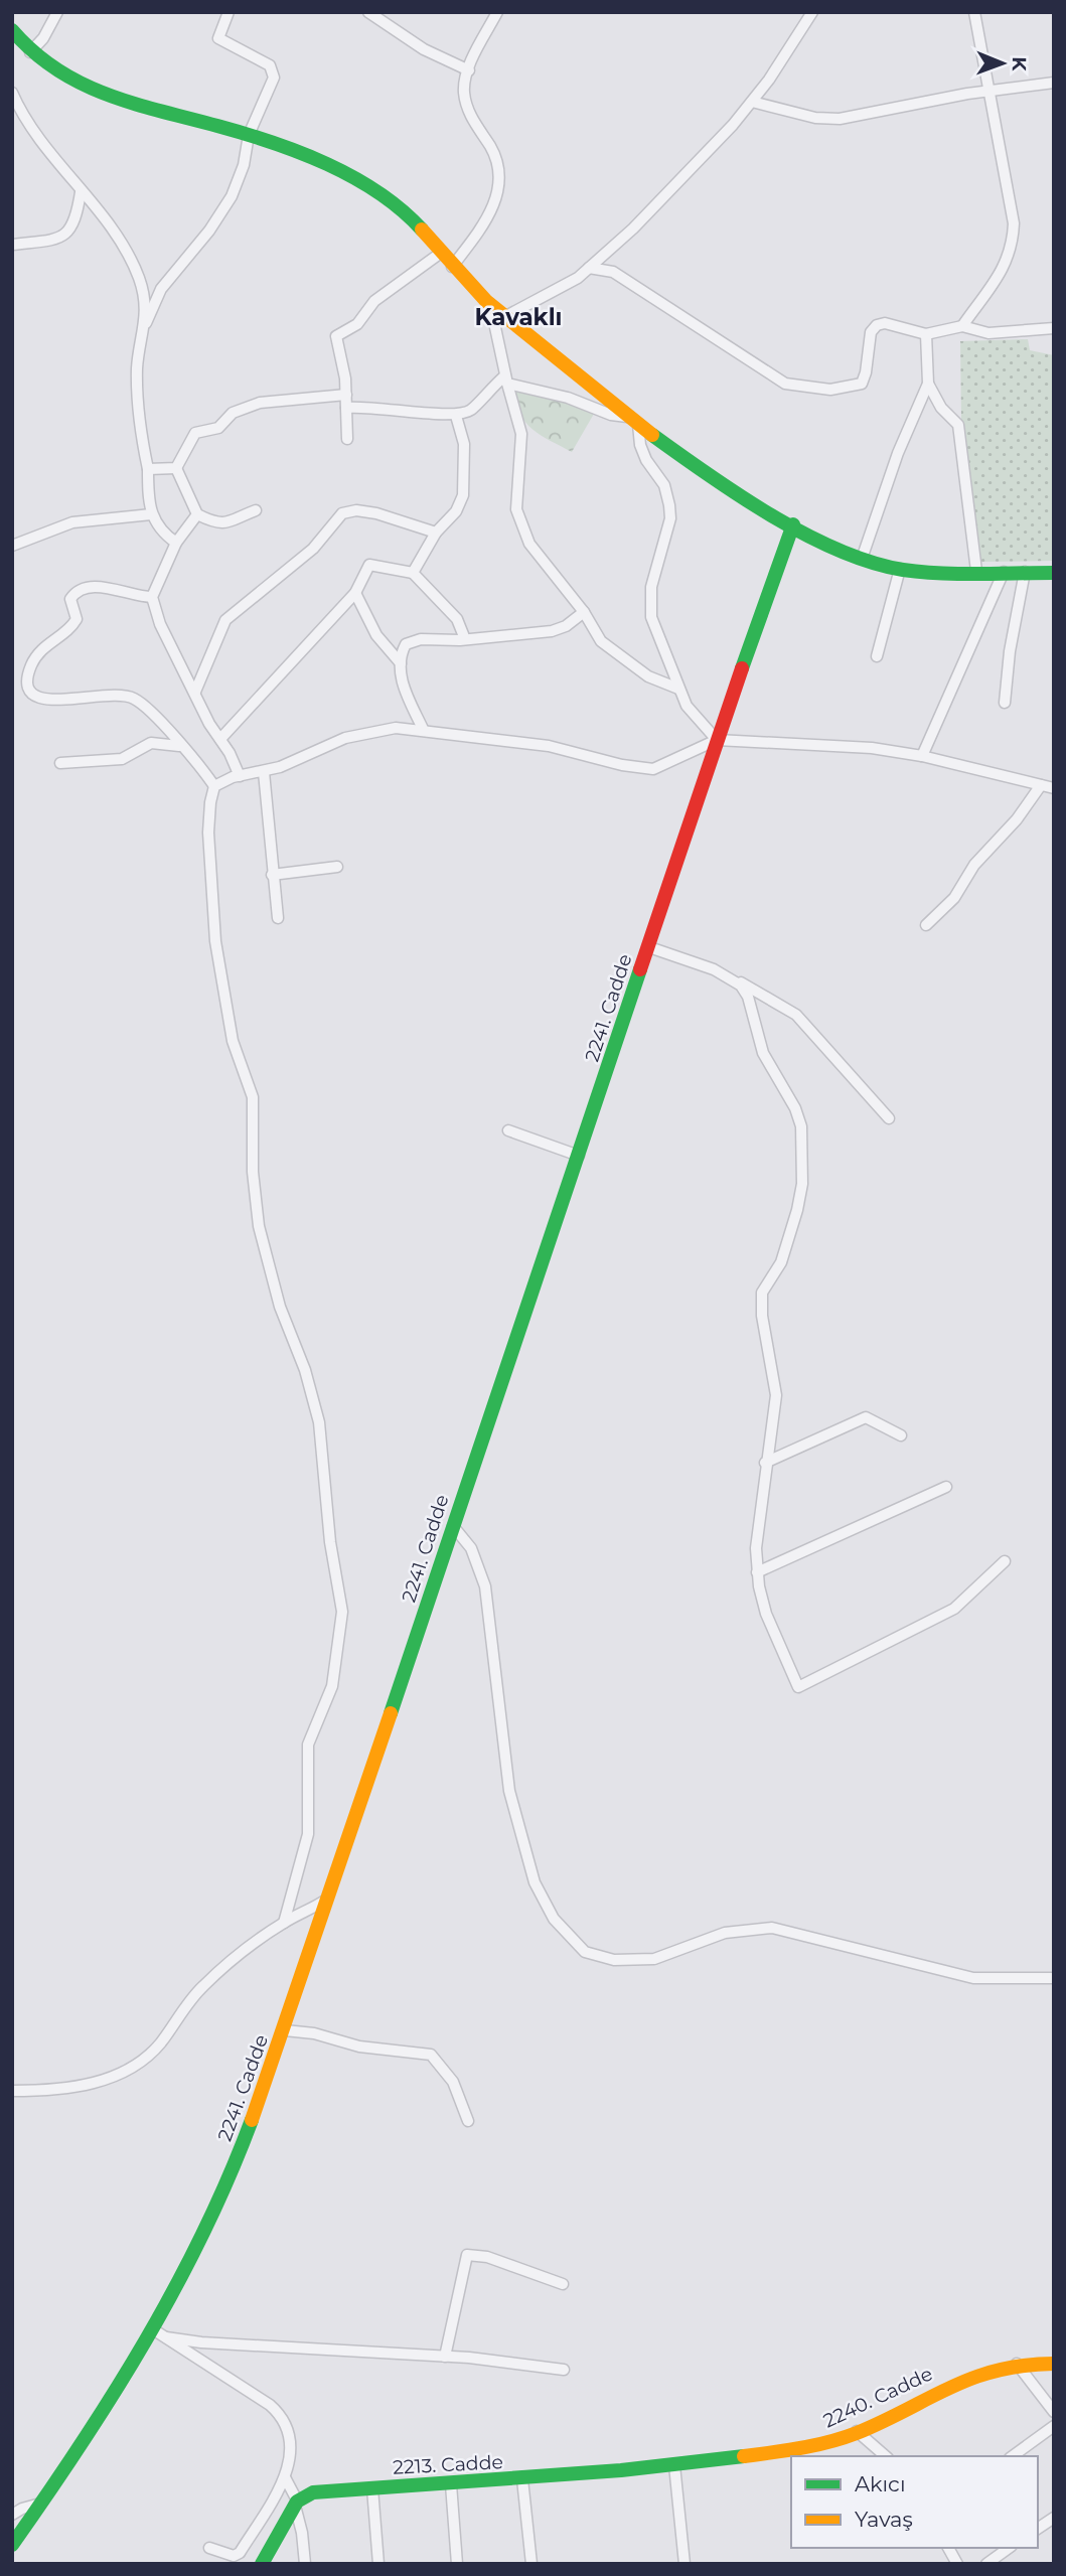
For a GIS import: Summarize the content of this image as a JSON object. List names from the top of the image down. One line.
{"streets":{"street":["2241. Cadde","2240. Cadde","2213. Cadde"]},"crossings":[["2240. Cadde","2213. Cadde"]],"districts":["Kavaklı"],"legend":["Akıcı","Yavaş"],"north":"right"}
